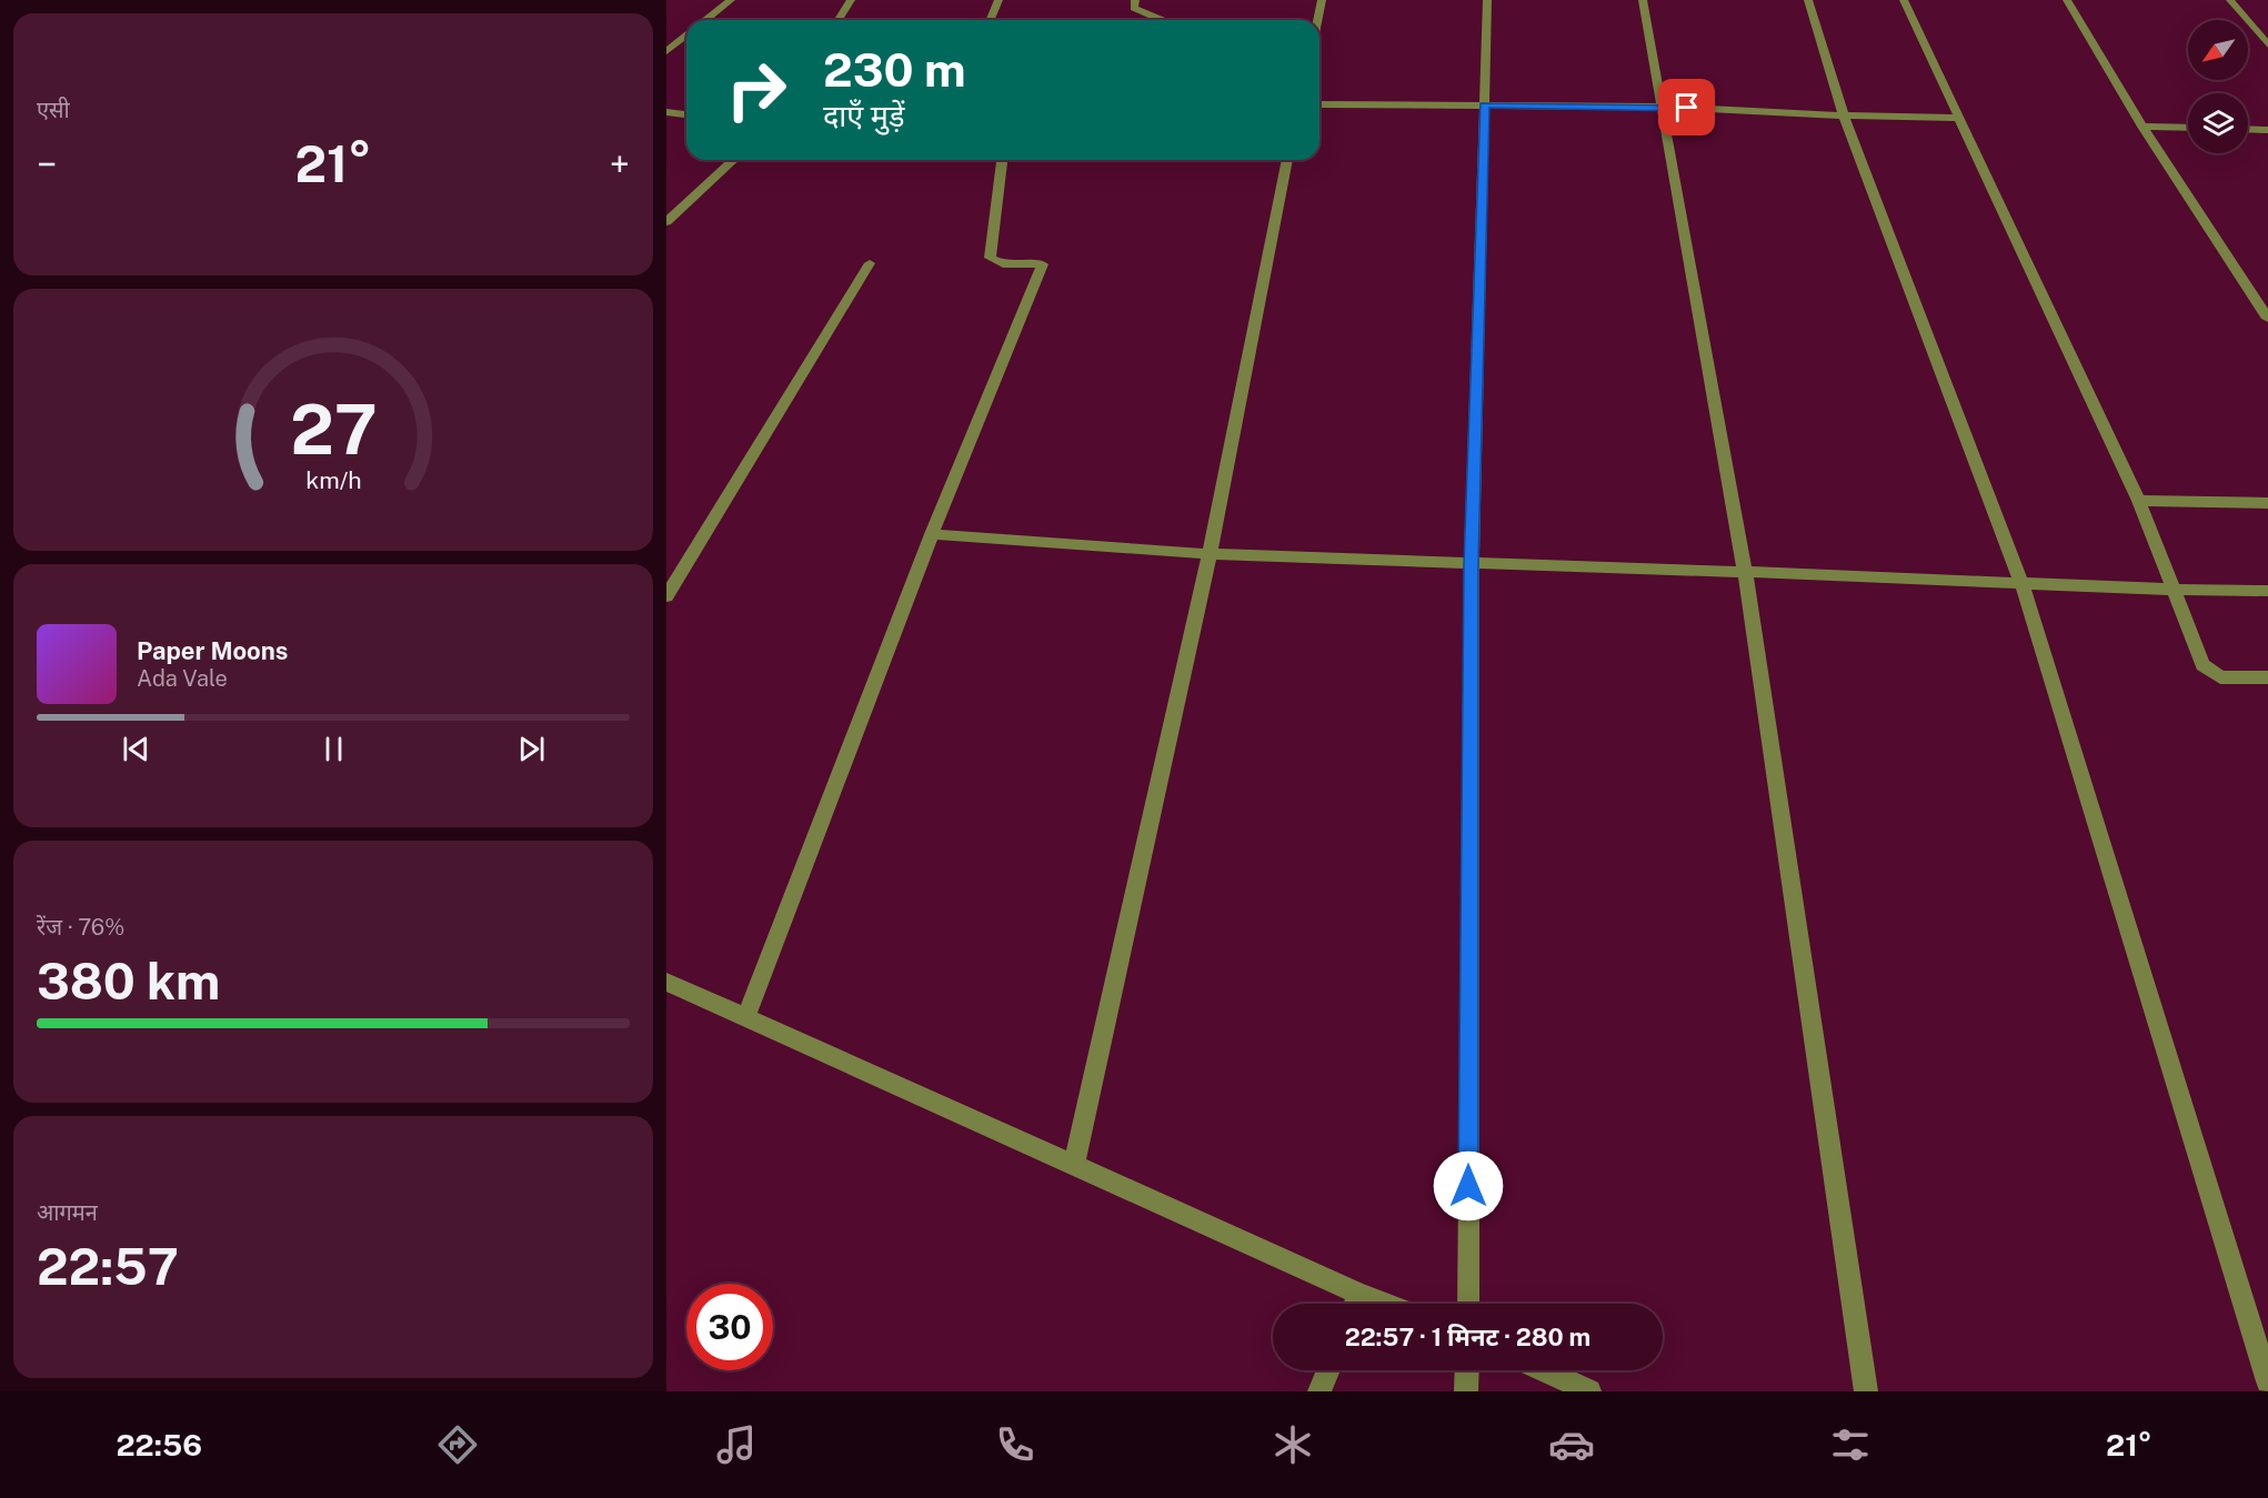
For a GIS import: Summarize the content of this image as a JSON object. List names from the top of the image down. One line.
{"north":"bottom left","page":{"tile":["एसी",["रेंज · 76%","380 km"],["आगमन","22:57"]],"turn":["230 m","दाएँ मुड़ें"],"heat":["−","21°","+"],"song":["Paper Moons","Ada Vale"],"limit":"30","trip":"22:57 · 1 मिनट · 280 m","tabs":["22:56","21°"],"gauge":["27","km/h"]}}
